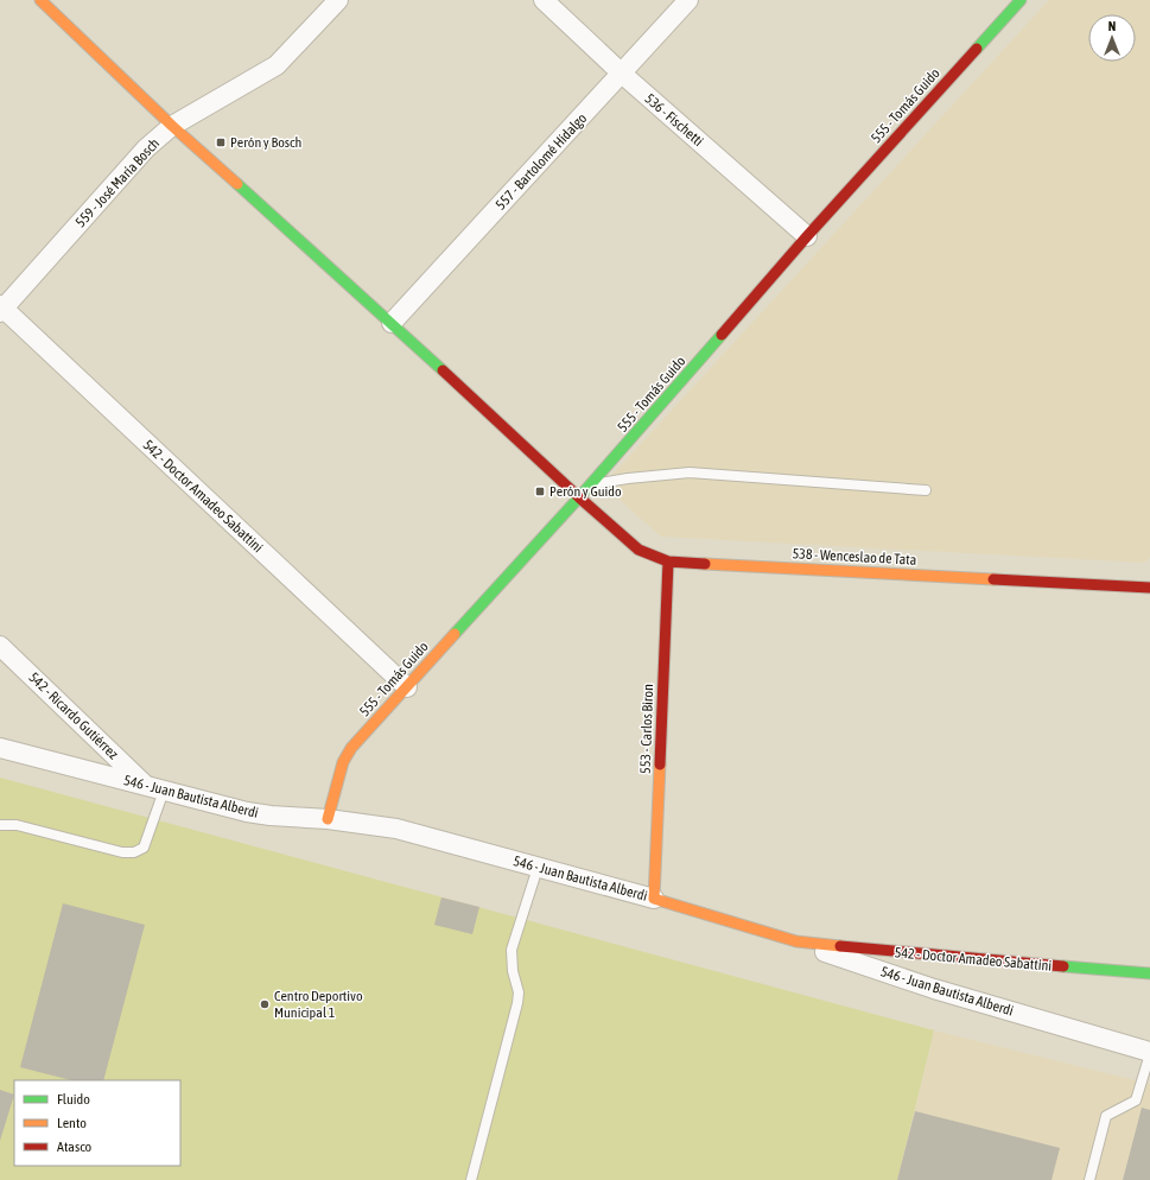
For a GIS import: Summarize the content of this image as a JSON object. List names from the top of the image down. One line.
{"streets":{"street":["555 - Tomás Guido","536 - Fischetti","557 - Bartolomé Hidalgo","559 - José María Bosch","542 - Doctor Amadeo Sabattini","538 - Wenceslao de Tata","542 - Ricardo Gutiérrez","553 - Carlos Biron","546 - Juan Bautista Alberdi"]},"crossings":[["555 - Tomás Guido","536 - Fischetti"],["555 - Tomás Guido","542 - Doctor Amadeo Sabattini"],["555 - Tomás Guido","538 - Wenceslao de Tata"],["555 - Tomás Guido","546 - Juan Bautista Alberdi"],["536 - Fischetti","557 - Bartolomé Hidalgo"],["557 - Bartolomé Hidalgo","538 - Wenceslao de Tata"],["559 - José María Bosch","542 - Doctor Amadeo Sabattini"],["559 - José María Bosch","538 - Wenceslao de Tata"],["542 - Doctor Amadeo Sabattini","546 - Juan Bautista Alberdi"],["538 - Wenceslao de Tata","553 - Carlos Biron"],["542 - Ricardo Gutiérrez","546 - Juan Bautista Alberdi"],["553 - Carlos Biron","546 - Juan Bautista Alberdi"]],"places":{"transit":["Perón y Bosch","Perón y Guido"],"other":["Centro Deportivo Municipal 1"]},"legend":["Fluido","Lento","Atasco"],"north":"top"}
